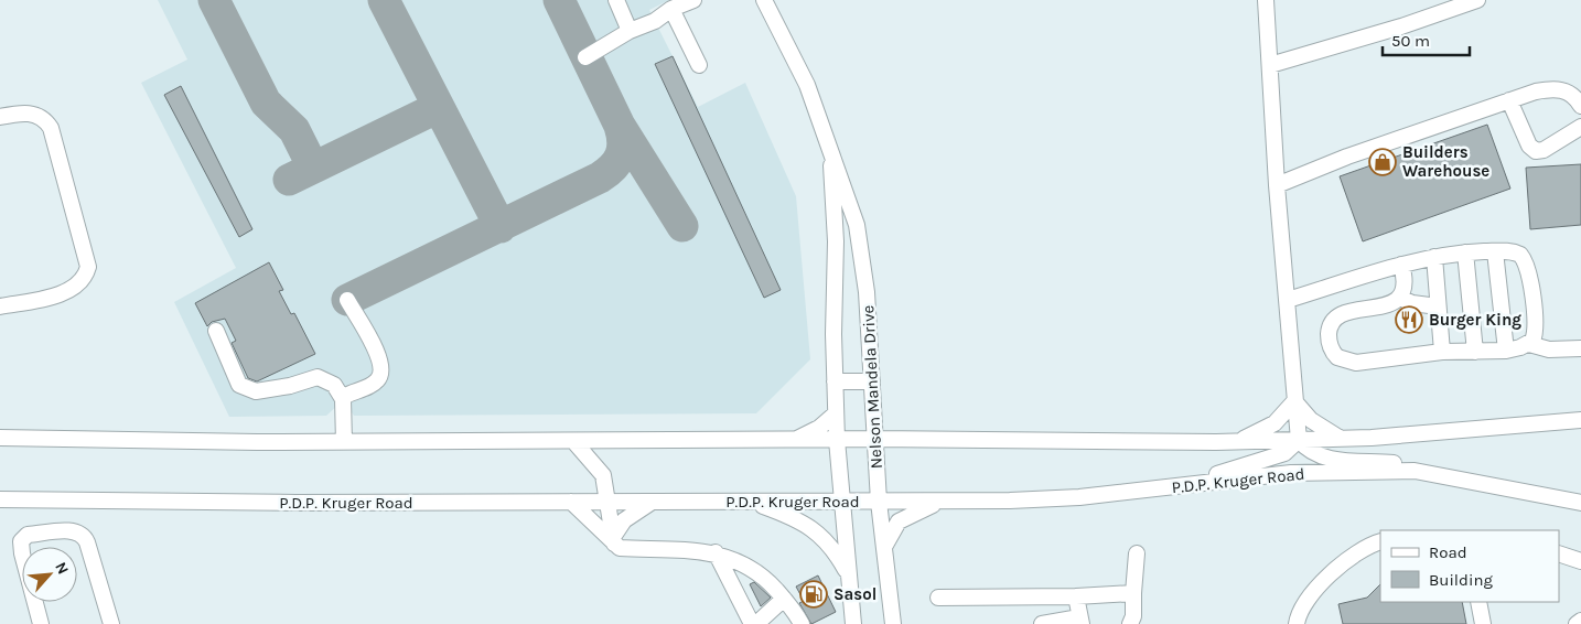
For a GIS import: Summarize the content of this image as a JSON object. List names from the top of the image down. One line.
{"streets":{"street":["Nelson Mandela Drive","P.D.P. Kruger Road"]},"crossings":[["Nelson Mandela Drive","P.D.P. Kruger Road"]],"places":{"shop":["Builders Warehouse"],"restaurant":["Burger King"],"fuel station":["Sasol"]},"legend":["Road","Building"],"scale_bar":"50 m","north":"top right"}
